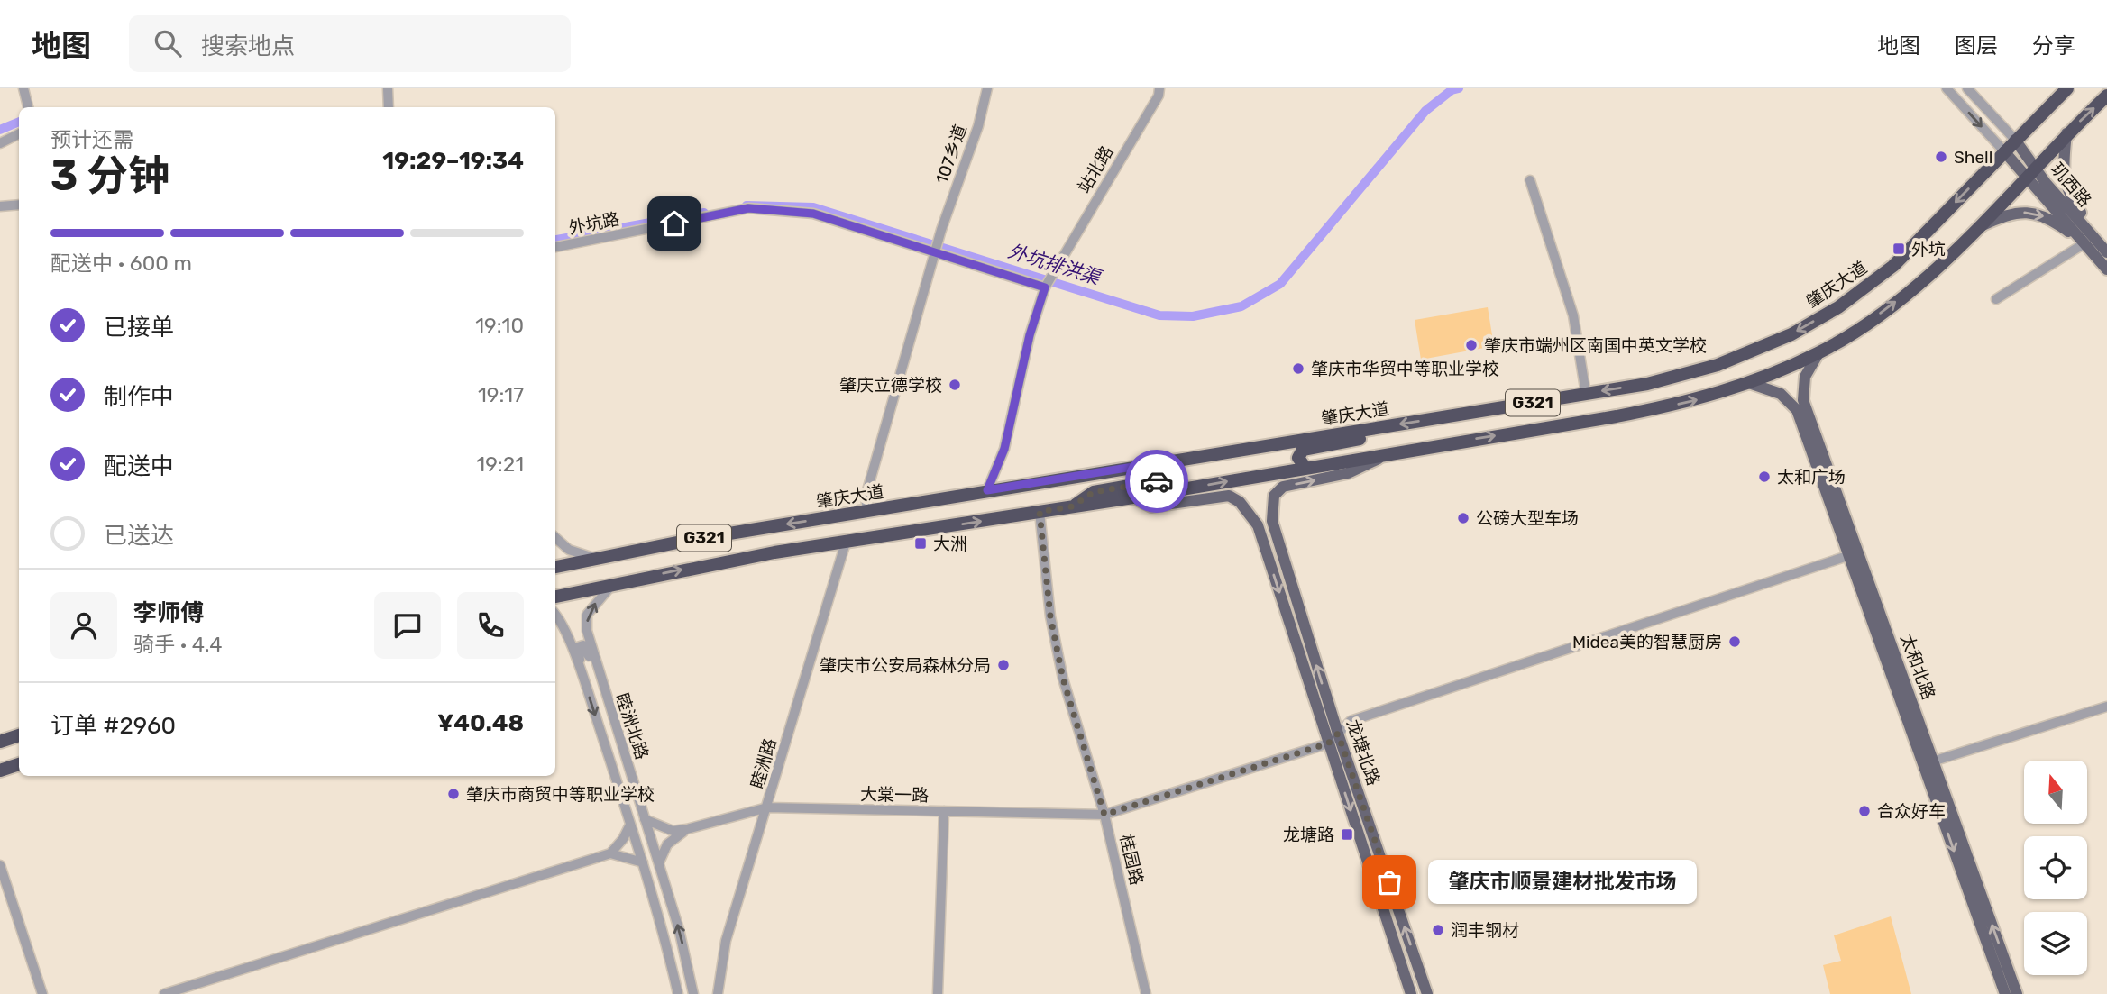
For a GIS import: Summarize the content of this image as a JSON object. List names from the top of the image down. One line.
{"streets":{"highway":["肇庆大道","G321"],"main road":["玑西路","太和北路","龙塘北路"],"street":["107乡道","站北路","外坑路","睦洲北路","睦洲路","大棠一路","桂园路"]},"crossings":[["107乡道","外坑路"],["107乡道","肇庆大道"],["站北路","外坑路"],["玑西路","G321"],["G321","太和北路"],["G321","睦洲北路"],["G321","龙塘北路"],["G321","睦洲路"],["G321","桂园路"],["龙塘北路","大棠一路"],["睦洲路","大棠一路"],["大棠一路","桂园路"]],"water":["外坑排洪渠"],"places":{"other":["Shell","肇庆市端州区南国中英文学校","肇庆市华贸中等职业学校","肇庆立德学校","太和广场","公磅大型车场","Midea美的智慧厨房","肇庆市公安局森林分局","肇庆市商贸中等职业学校","合众好车","肇庆市顺景建材批发市场","润丰钢材"],"transit":["外坑","大洲","龙塘路"]},"north":"top","page":{"header":"地图","search":"搜索地点","nav":["地图","图层","分享"],"heading":["3 分钟","预计还需","19:29–19:34"],"panel":["李师傅","骑手 · 4.4","订单 #2960","¥40.48"],"bar":"配送中 · 600 m","list":[["已接单","19:10"],["制作中","19:17"],["配送中","19:21"],"已送达"],"bubble":"肇庆市顺景建材批发市场"}}
